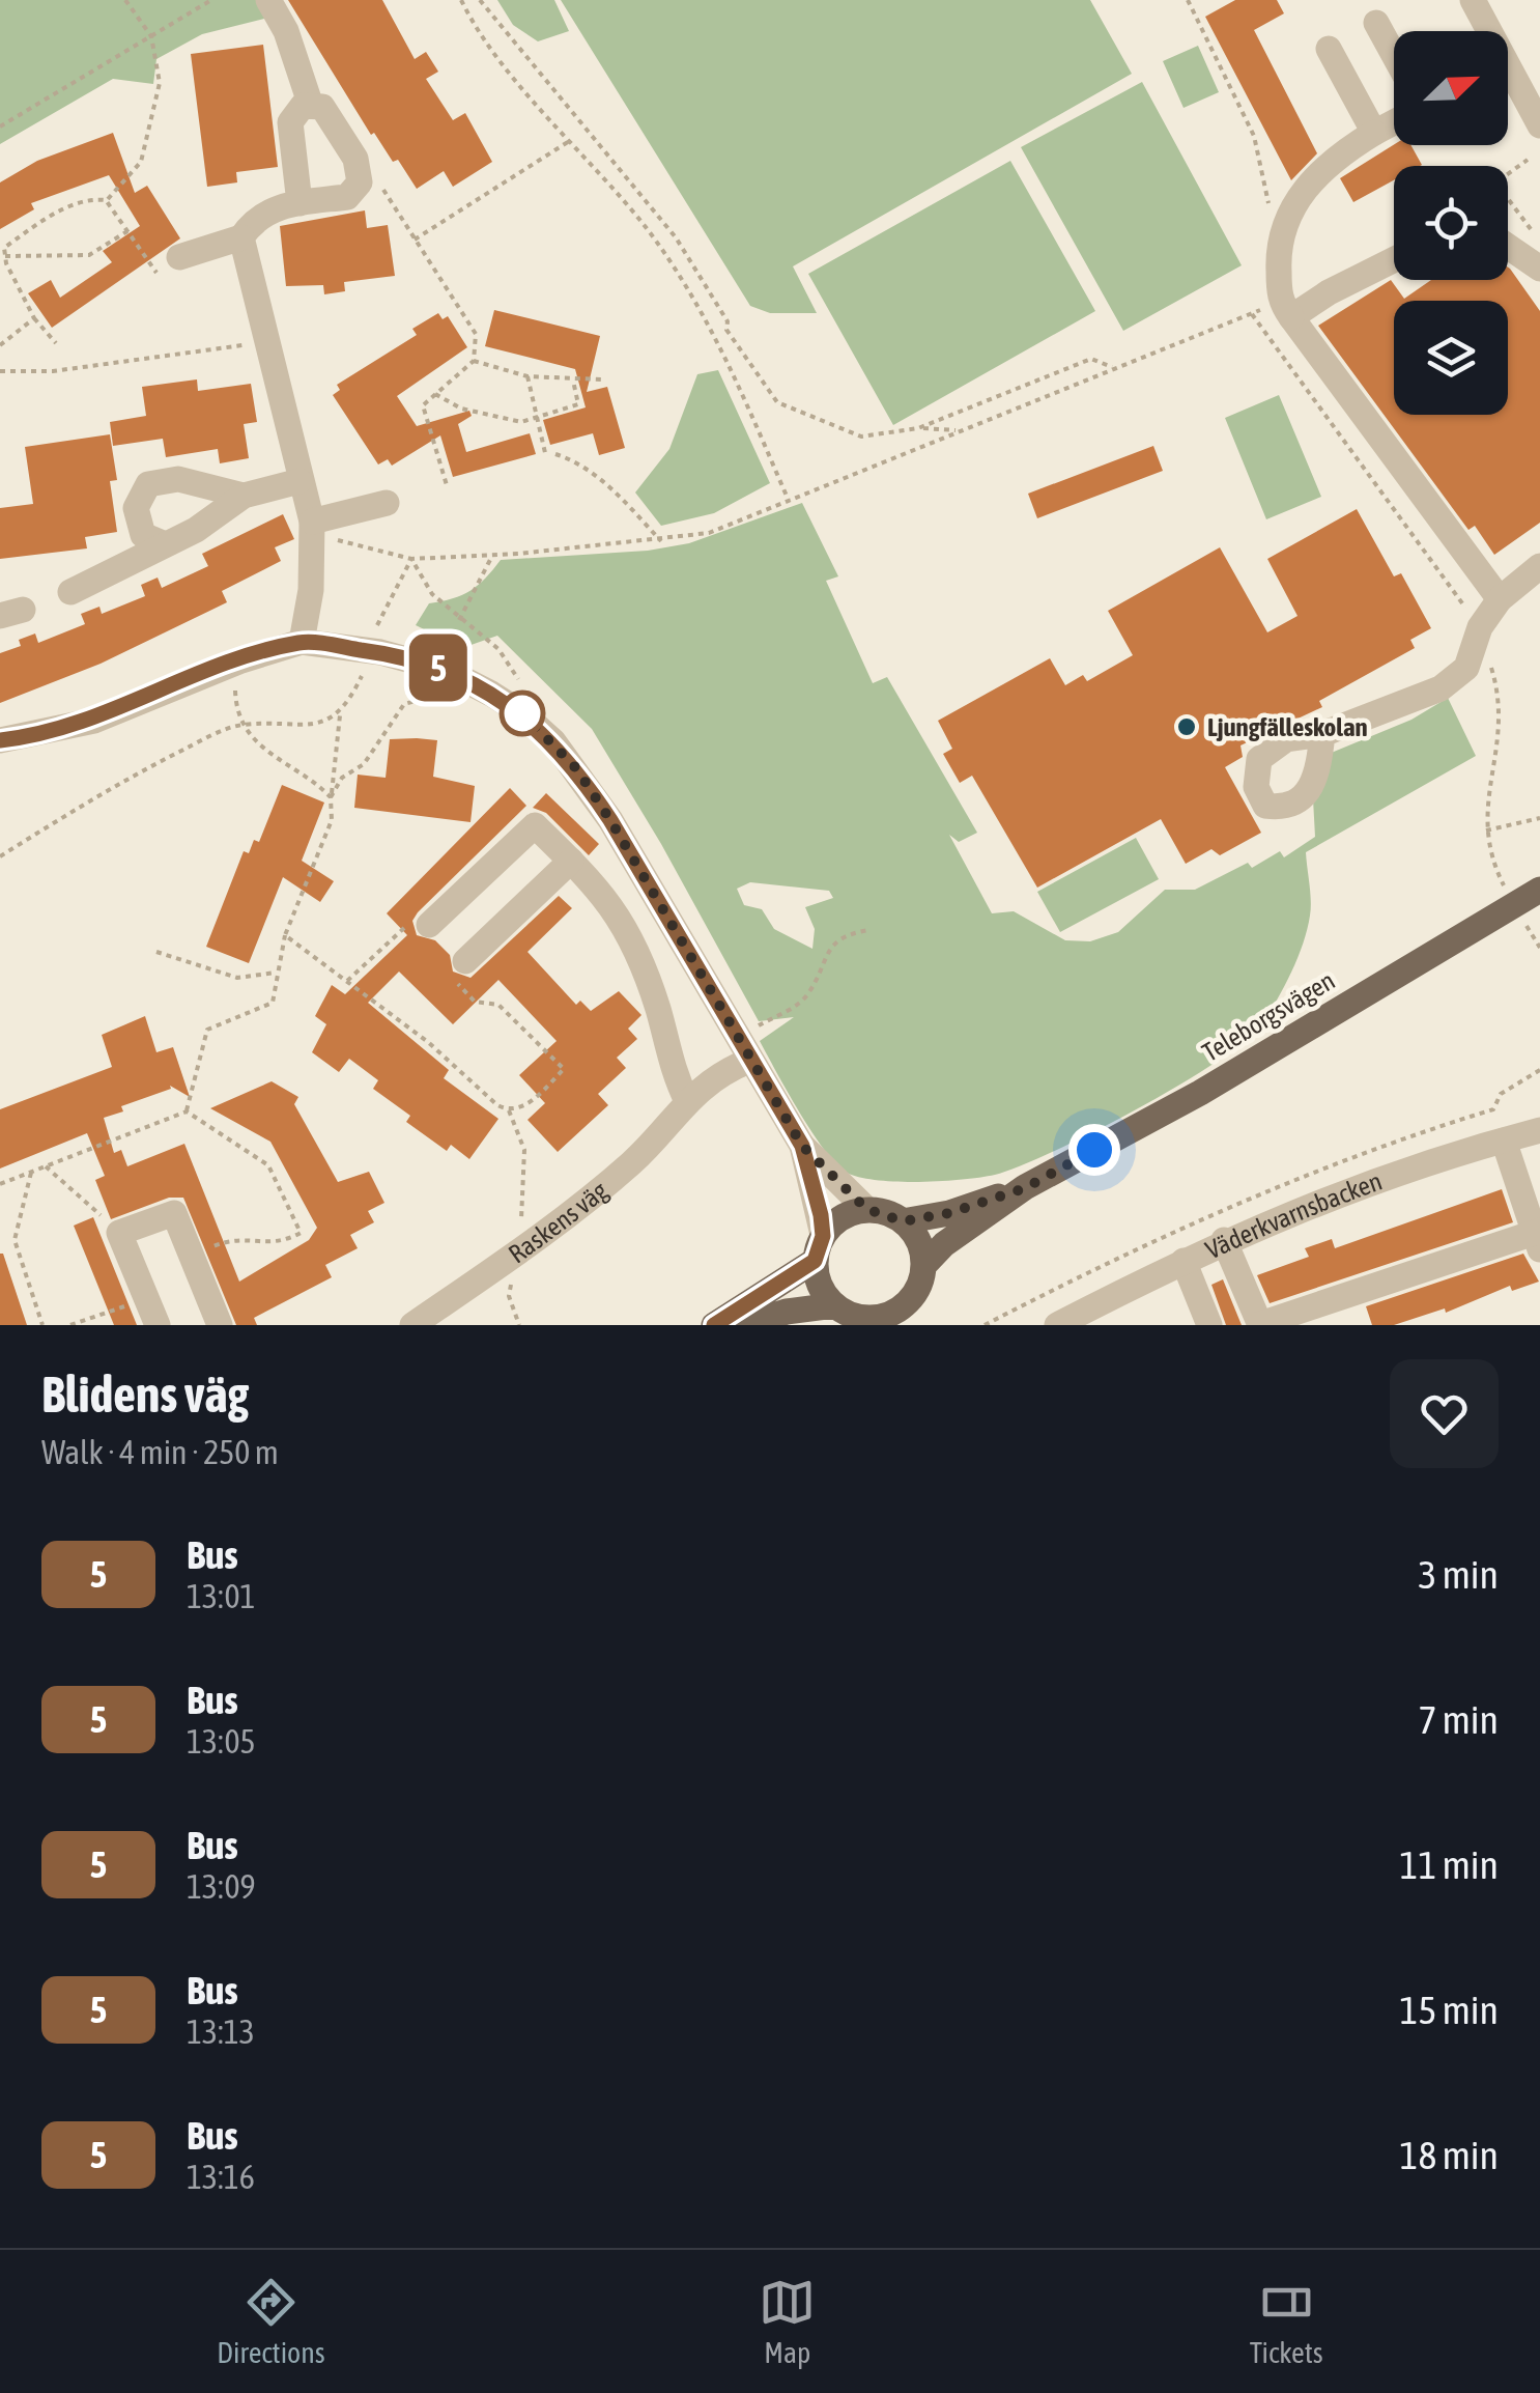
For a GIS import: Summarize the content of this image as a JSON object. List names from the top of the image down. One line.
{"streets":{"main road":["Teleborgsvägen"],"street":["Väderkvarnsbacken","Raskens väg"]},"places":["Ljungfälleskolan"],"lines":["bus line 5"],"north":"top right","page":{"on_map":"5","heading":["Blidens väg","Walk · 4 min · 250 m"],"list":[{"mark":"5","name":"Bus","note":"13:01","value":"3 min"},{"mark":"5","name":"Bus","note":"13:05","value":"7 min"},{"mark":"5","name":"Bus","note":"13:09","value":"11 min"},{"mark":"5","name":"Bus","note":"13:13","value":"15 min"},{"mark":"5","name":"Bus","note":"13:16","value":"18 min"}],"tabs":["Directions","Map","Tickets"]}}
